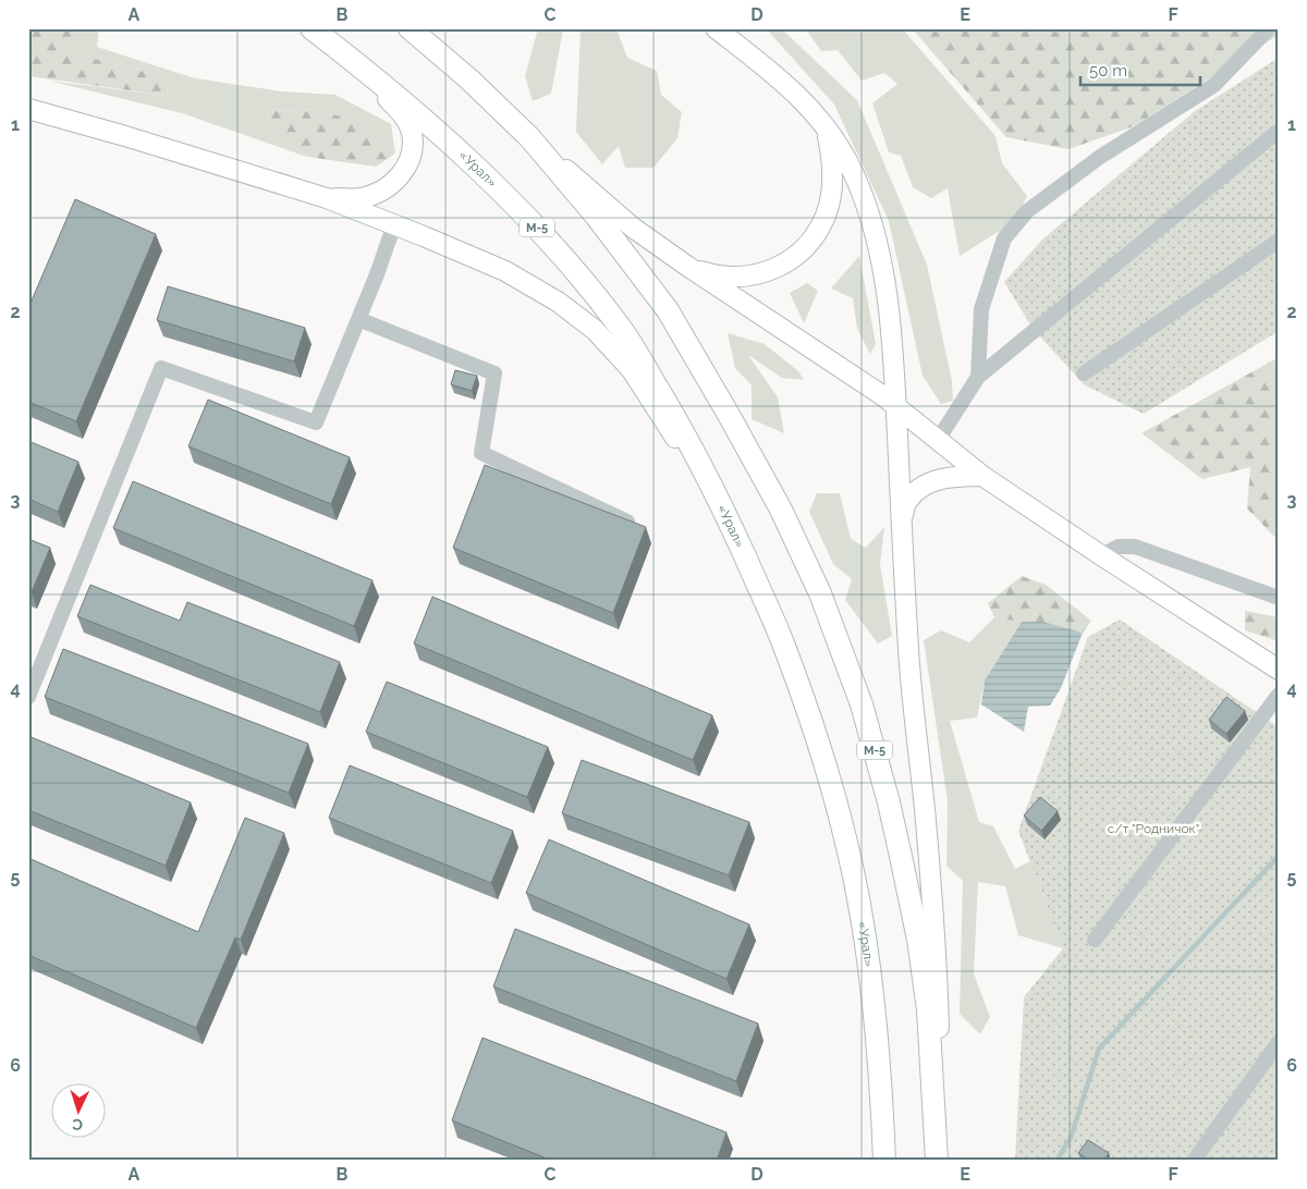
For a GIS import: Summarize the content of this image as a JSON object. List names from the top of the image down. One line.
{"streets":{"highway":["«Урал»","М-5"]},"parks":["с/т \"Родничок\""],"scale_bar":"50 m","north":"bottom","grid":{"columns":["A","B","C","D","E","F"],"rows":["1","2","3","4","5","6"]}}
